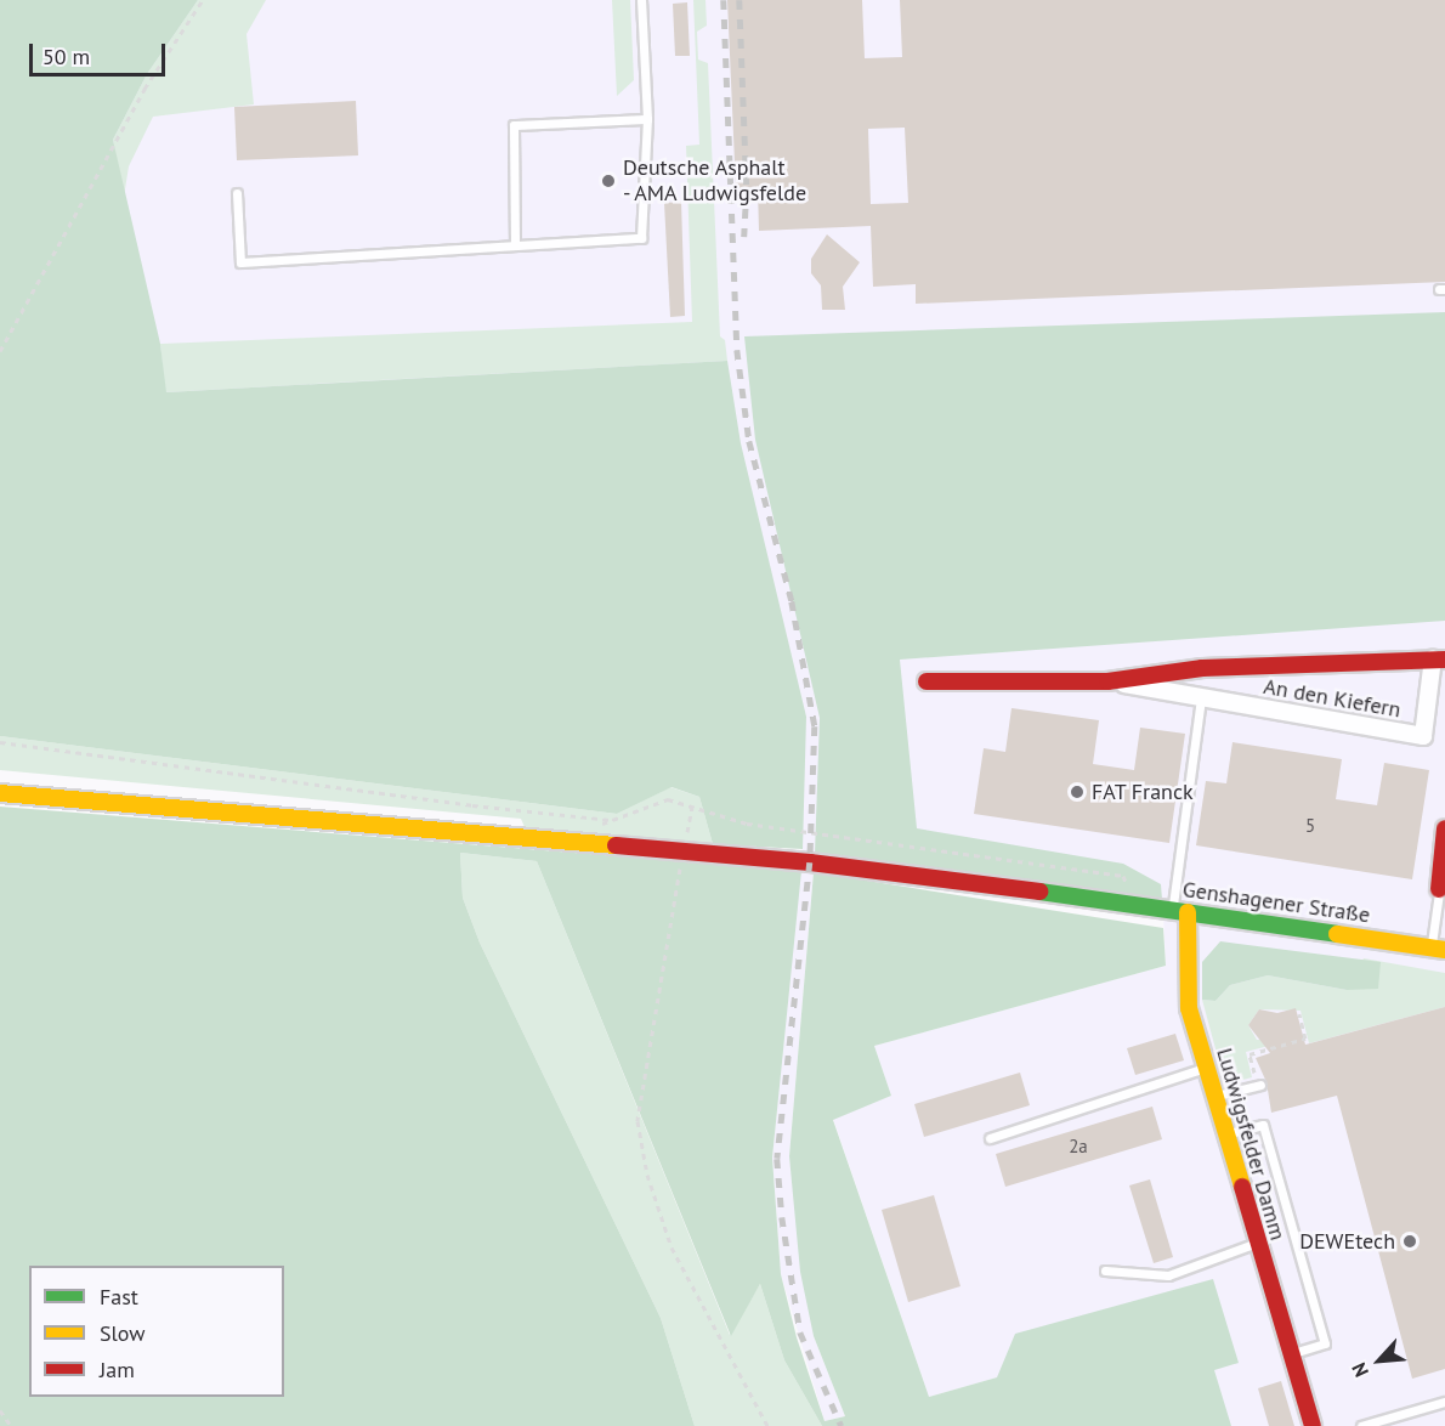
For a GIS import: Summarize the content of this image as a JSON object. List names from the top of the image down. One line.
{"streets":{"main road":["An den Kiefern","Genshagener Straße","Ludwigsfelder Damm"]},"crossings":[["Genshagener Straße","Ludwigsfelder Damm"]],"places":["Deutsche Asphalt - AMA Ludwigsfelde","FAT Franck","DEWEtech"],"house_numbers":["5","2a"],"legend":["Fast","Slow","Jam"],"scale_bar":"50 m","north":"bottom left"}
